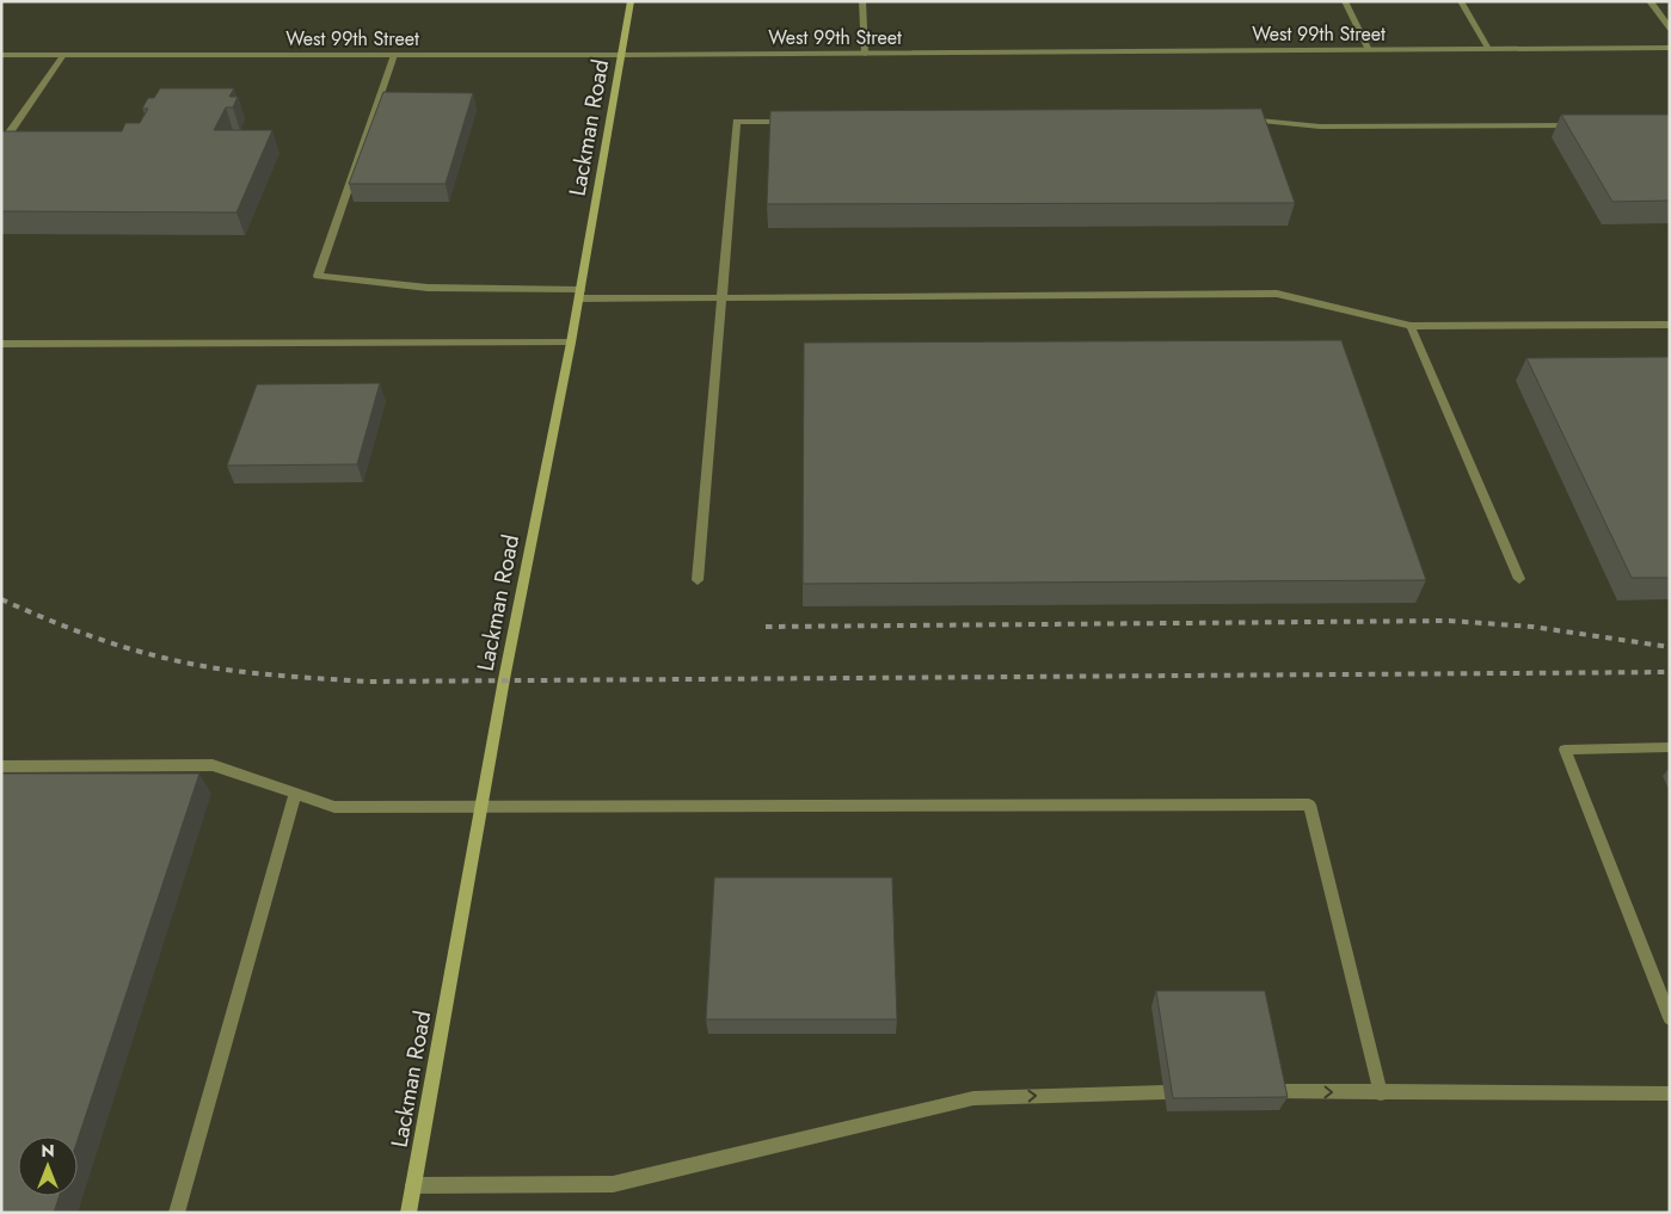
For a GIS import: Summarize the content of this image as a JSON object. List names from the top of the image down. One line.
{"streets":{"main road":["Lackman Road"],"street":["West 99th Street"]},"crossings":[["West 99th Street","Lackman Road"]],"north":"top"}
